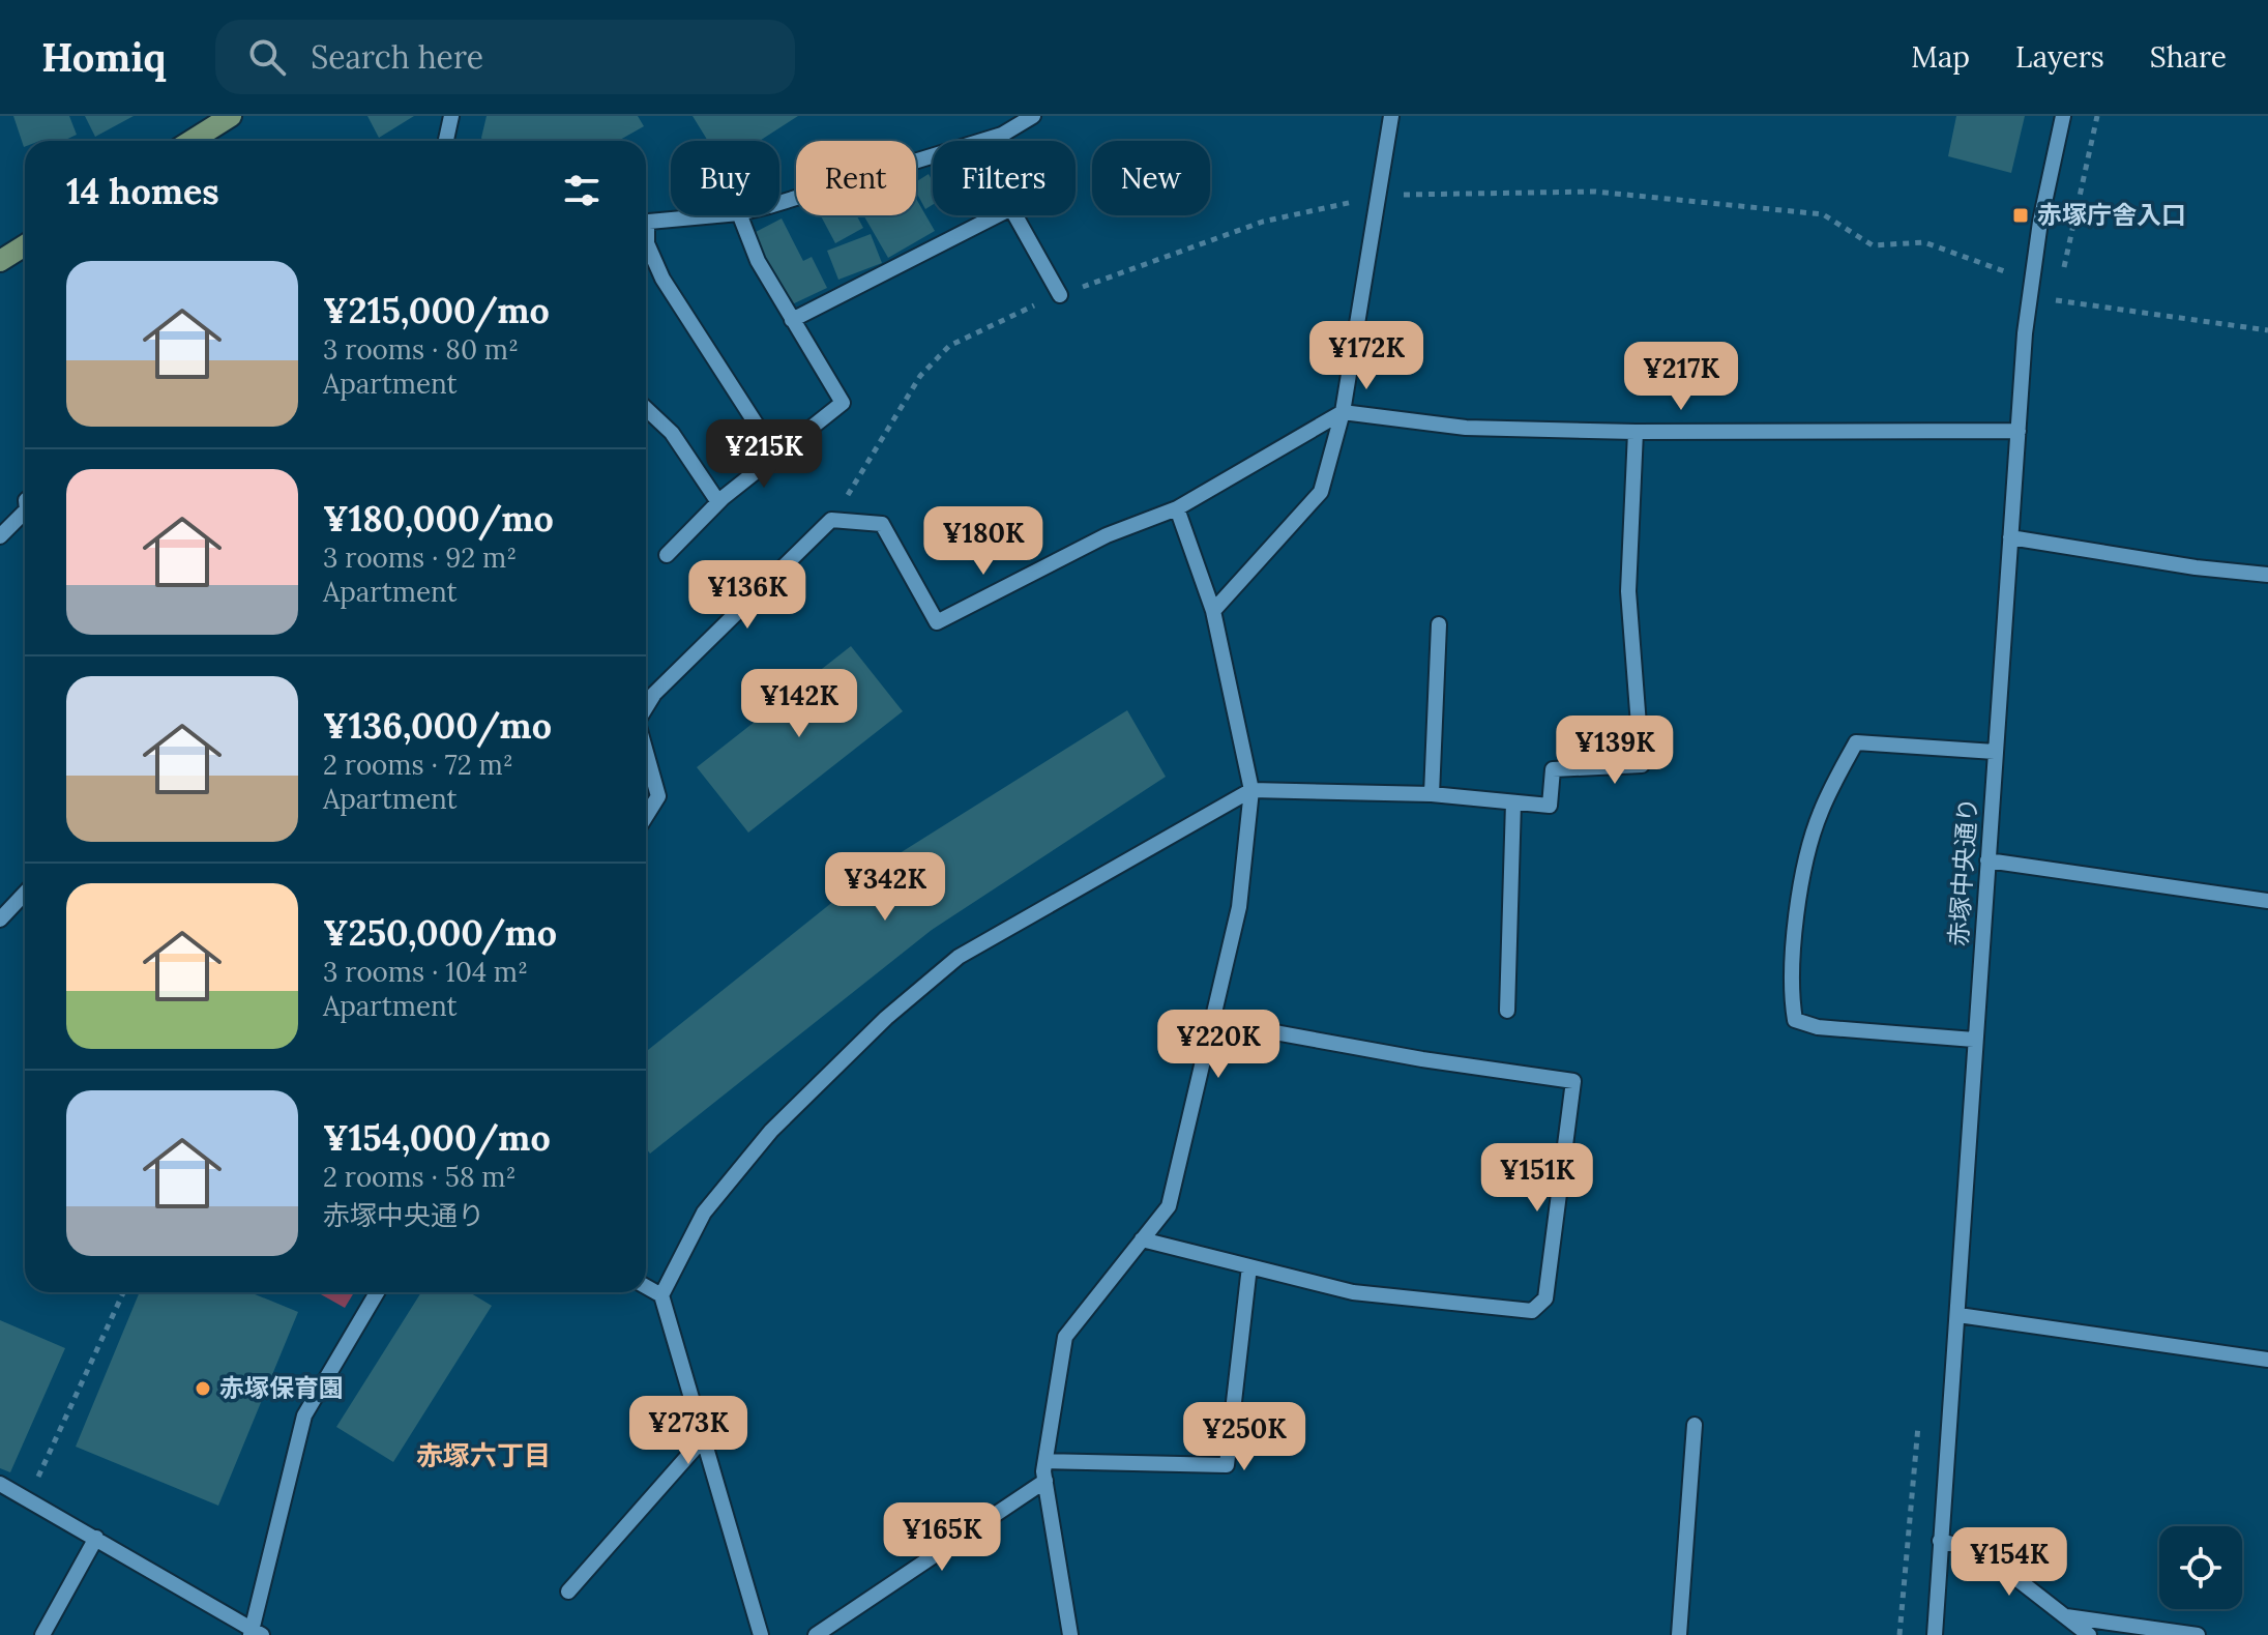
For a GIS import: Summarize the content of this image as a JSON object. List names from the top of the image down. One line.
{"streets":{"street":["赤塚中央通り"]},"districts":["赤塚六丁目"],"places":{"transit":["赤塚庁舎入口"],"other":["赤塚保育園"]},"page":{"header":"Homiq","search":"Search here","nav":["Map","Layers","Share"],"chip":["Buy","Rent","Filters","New"],"heading":"14 homes","list":[{"name":"¥215,000/mo","note":"3 rooms · 80 m² · Apartment"},{"name":"¥180,000/mo","note":"3 rooms · 92 m² · Apartment"},{"name":"¥136,000/mo","note":"2 rooms · 72 m² · Apartment"},{"name":"¥250,000/mo","note":"3 rooms · 104 m² · Apartment"},{"name":"¥154,000/mo","note":"2 rooms · 58 m² · 赤塚中央通り"}],"price":["¥172K","¥217K","¥215K","¥180K","¥136K","¥142K","¥139K","¥342K","¥220K","¥151K","¥273K","¥250K","¥165K","¥154K"]}}
